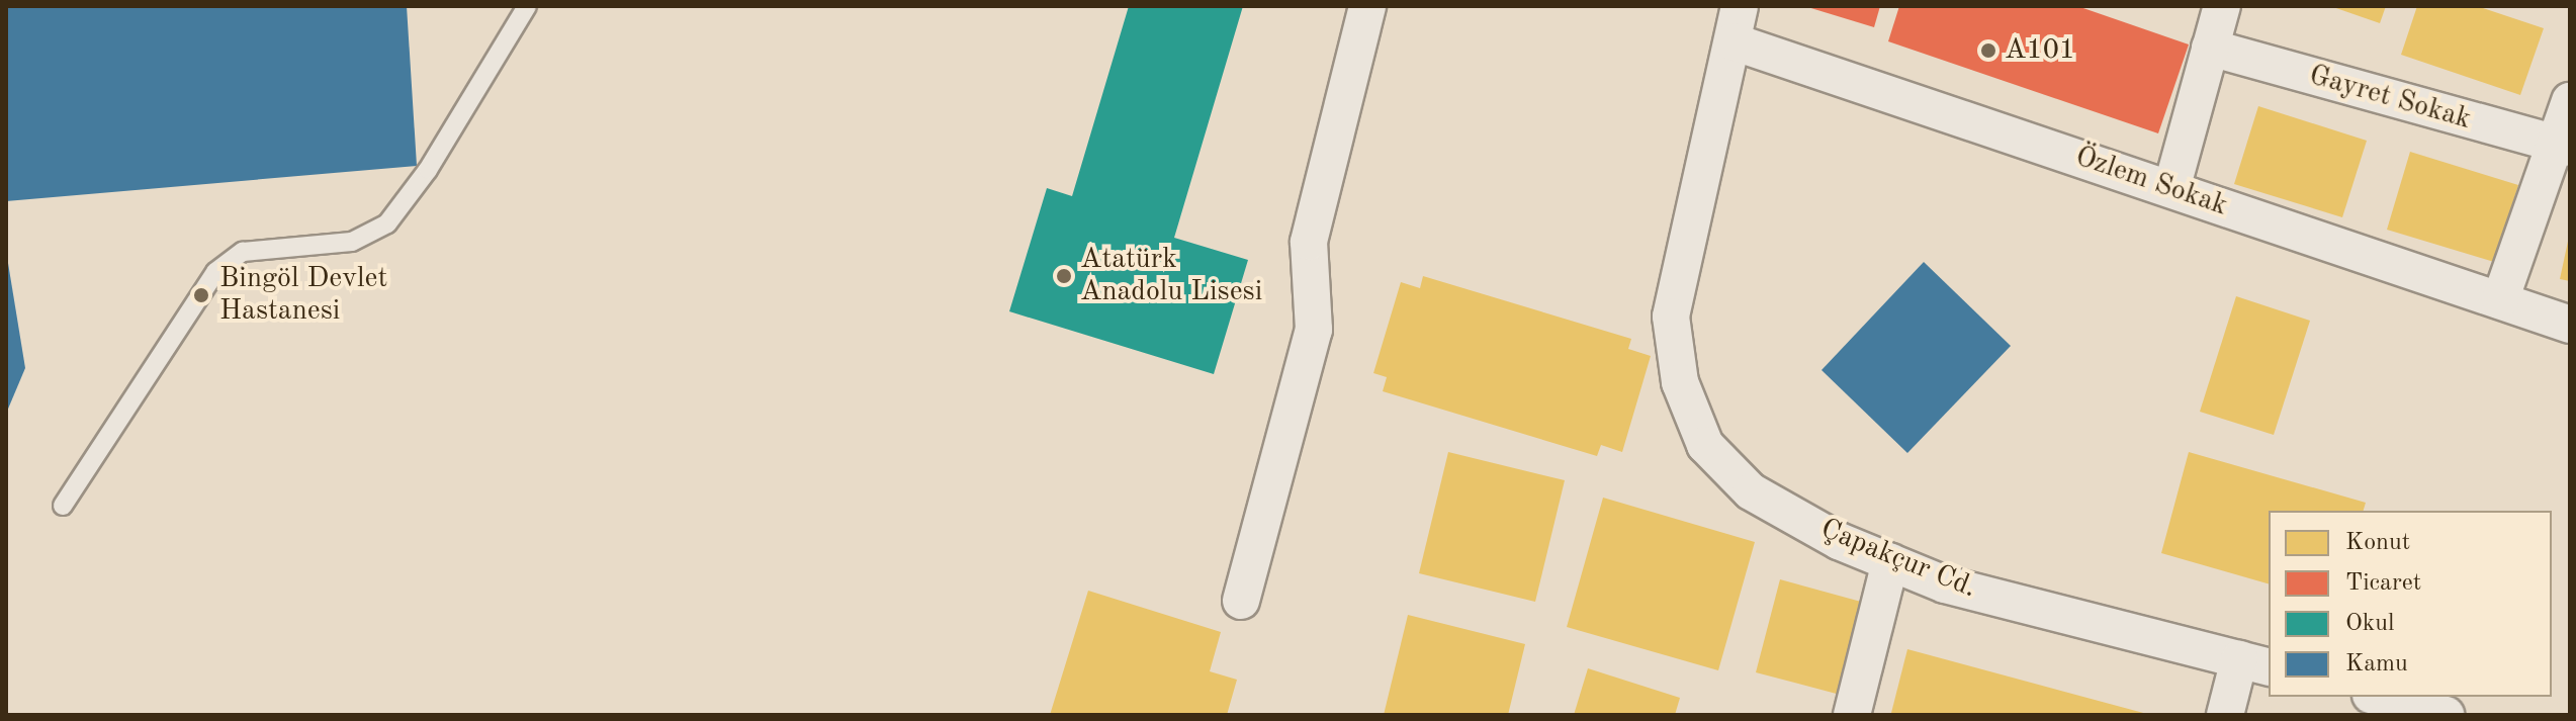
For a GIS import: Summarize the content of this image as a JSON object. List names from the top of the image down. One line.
{"streets":{"street":["Gayret Sokak","Özlem Sokak","Çapakçur Cd."]},"crossings":[["Özlem Sokak","Çapakçur Cd."]],"places":["A101","Atatürk Anadolu Lisesi","Bingöl Devlet Hastanesi"],"legend":["Konut","Ticaret","Okul","Kamu"]}
